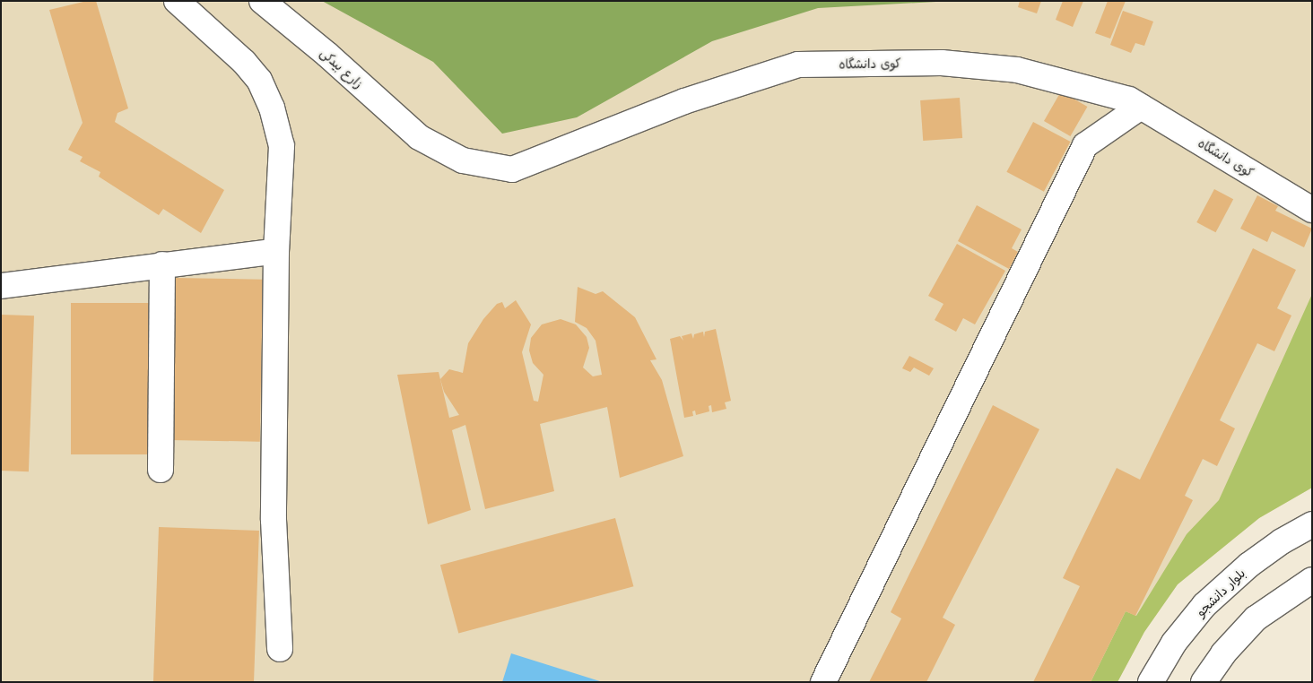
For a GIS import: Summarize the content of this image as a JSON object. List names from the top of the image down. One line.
{"streets":{"main road":["کوی دانشگاه","زارع بیدکی","بلوار دانشجو"]},"crossings":[["کوی دانشگاه","زارع بیدکی"]]}
